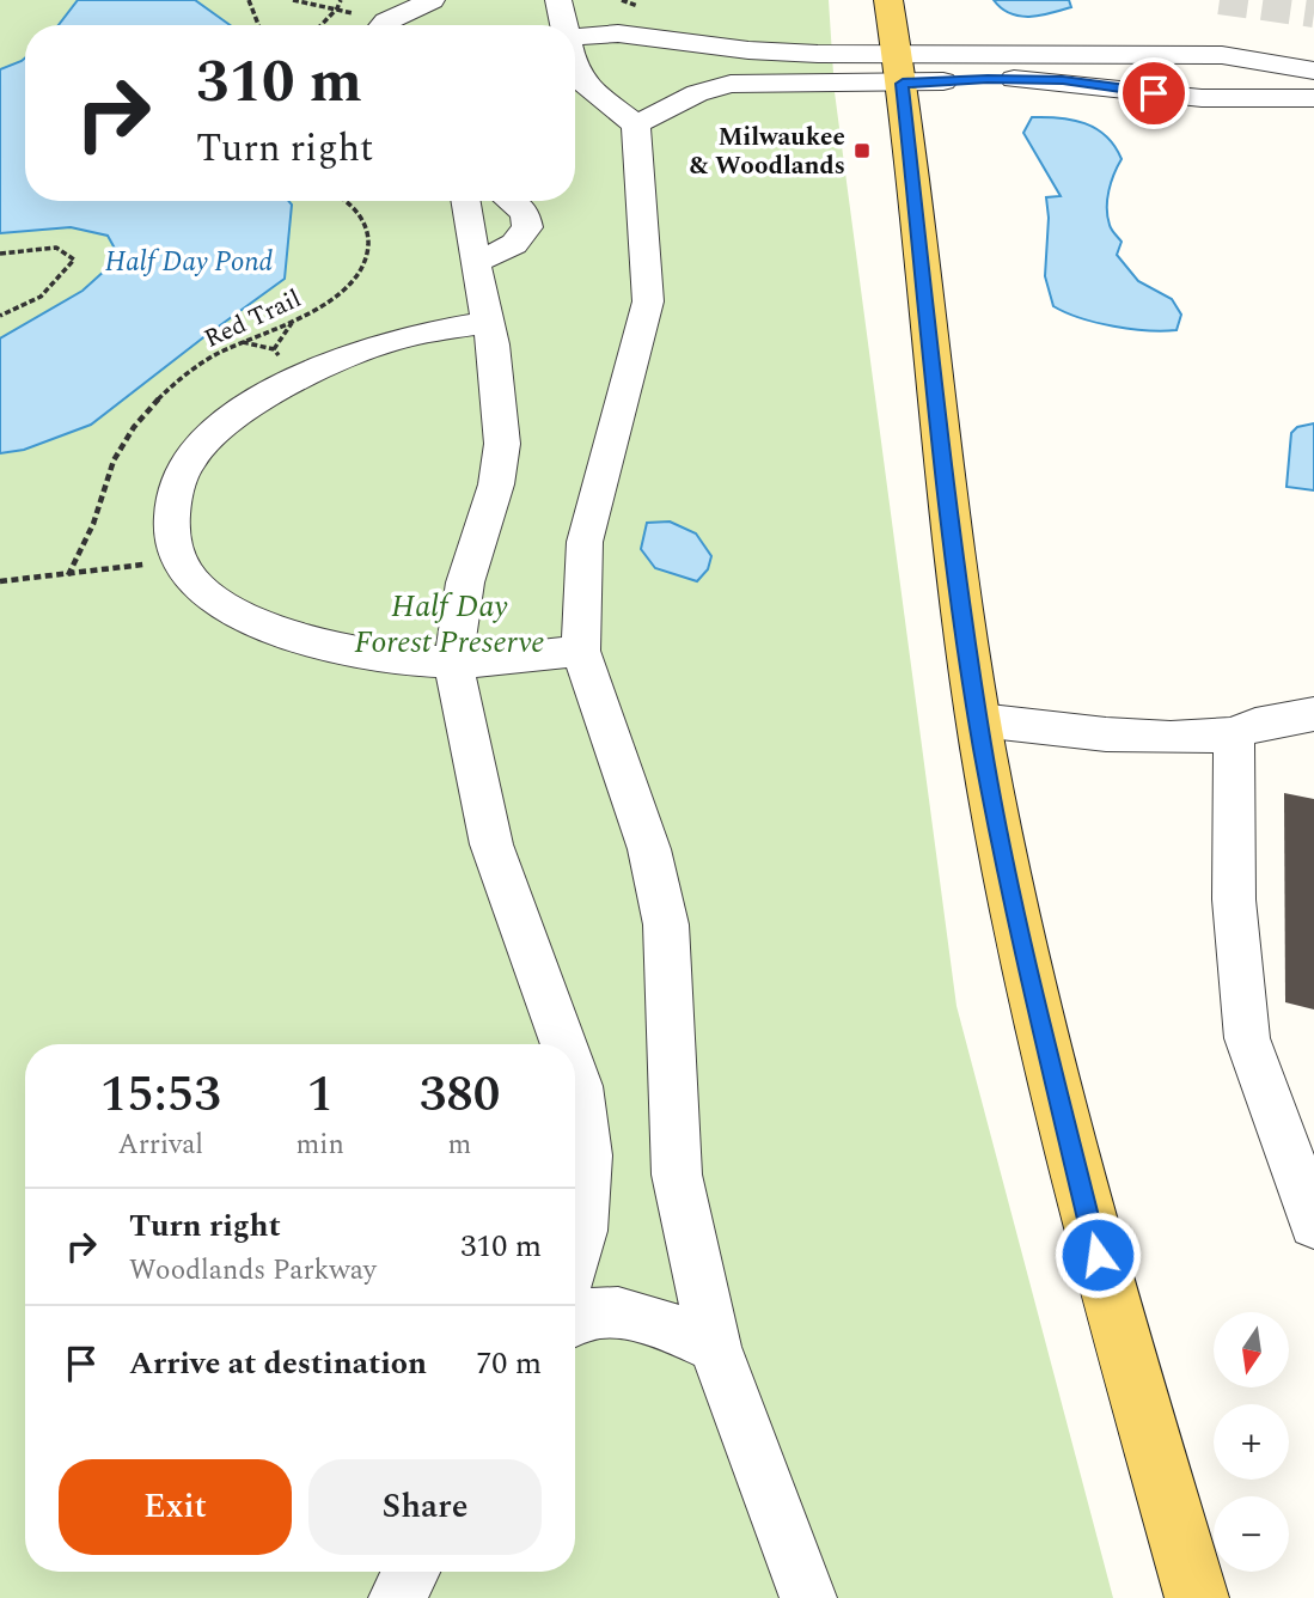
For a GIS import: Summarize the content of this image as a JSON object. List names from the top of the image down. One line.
{"streets":{"path":["Red Trail"]},"water":["Half Day Pond"],"parks":["Half Day Forest Preserve"],"places":{"transit":["Milwaukee & Woodlands"]},"north":"bottom","page":{"turn":["310 m","Turn right"],"eta":["15:53","Arrival","1","min","380","m"],"list":[{"name":"Turn right","note":"Woodlands Parkway","value":"310 m"},{"name":"Arrive at destination","value":"70 m"}],"map_buttons":["+","−"],"buttons":["Exit","Share"]}}
